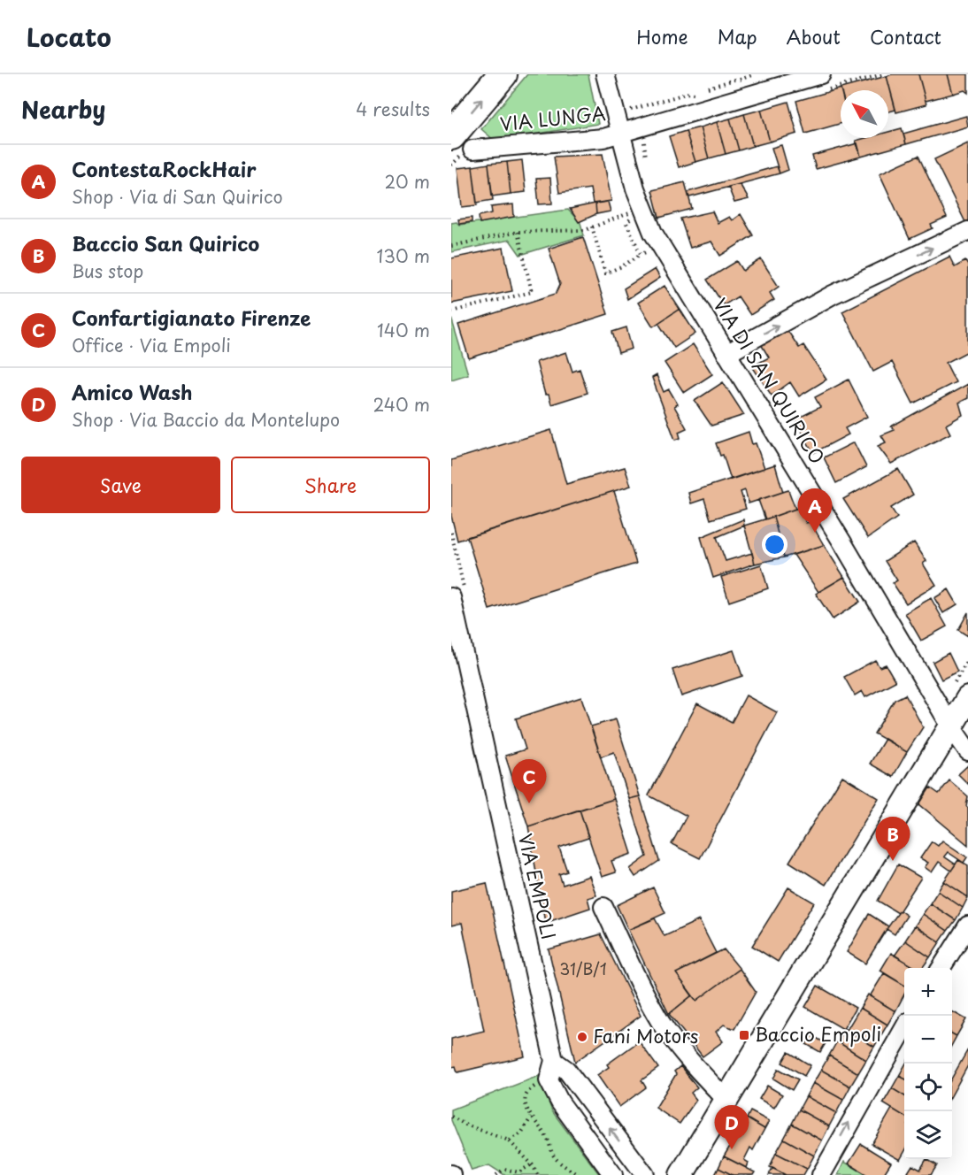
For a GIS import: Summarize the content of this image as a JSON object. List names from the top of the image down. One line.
{"streets":{"street":["VIA LUNGA","VIA DI SAN QUIRICO","VIA EMPOLI"]},"crossings":[["VIA LUNGA","VIA DI SAN QUIRICO"]],"places":{"transit":["Baccio Empoli"],"other":["Fani Motors"]},"house_numbers":["31/B/1"],"north":"top left","page":{"header":"Locato","nav":["Home","Map","About","Contact"],"heading":["Nearby","4 results"],"list":[{"mark":"A","name":"ContestaRockHair","note":"Shop · Via di San Quirico","value":"20 m"},{"mark":"B","name":"Baccio San Quirico","note":"Bus stop","value":"130 m"},{"mark":"C","name":"Confartigianato Firenze","note":"Office · Via Empoli","value":"140 m"},{"mark":"D","name":"Amico Wash","note":"Shop · Via Baccio da Montelupo","value":"240 m"}],"buttons":["Save","Share"],"pins":["A","C","B","D"],"map_buttons":["+","−"]}}
